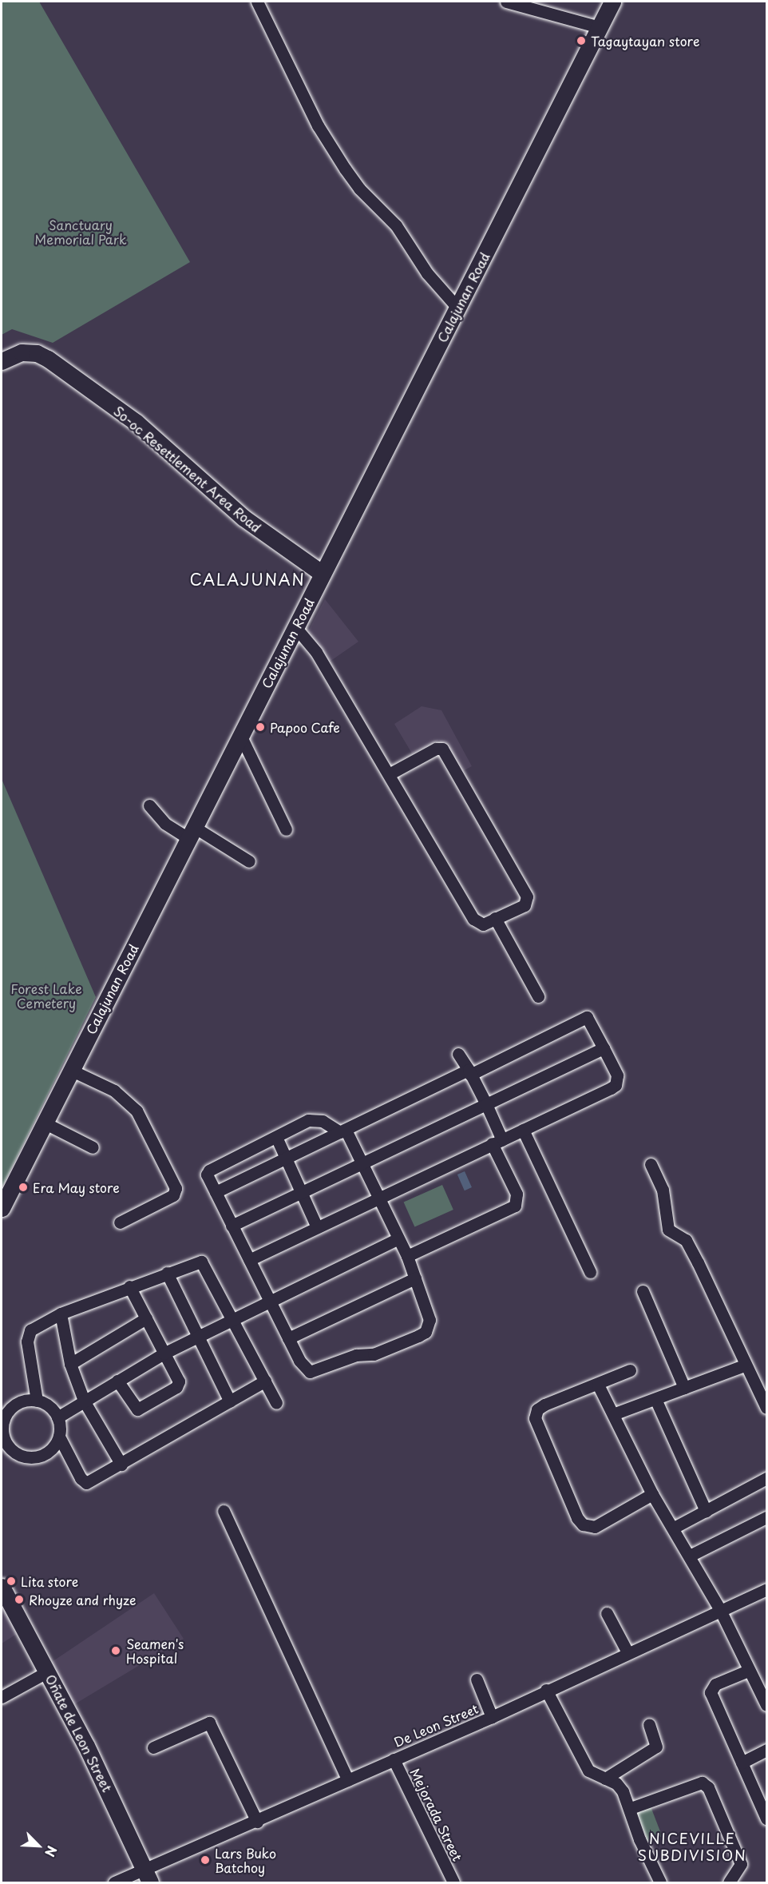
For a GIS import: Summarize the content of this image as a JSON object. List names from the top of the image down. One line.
{"streets":{"main road":["Calajunan Road","So-oc Resettlement Area Road","Oñate de Leon Street"],"street":["De Leon Street","Mejorada Street"]},"crossings":[["Calajunan Road","So-oc Resettlement Area Road"],["De Leon Street","Oñate de Leon Street"],["De Leon Street","Mejorada Street"]],"districts":["CALAJUNAN","NICEVILLE SUBDIVISION"],"parks":["Sanctuary Memorial Park","Forest Lake Cemetery"],"places":["Tagaytayan store","Papoo Cafe","Era May store","Lita store","Rhoyze and rhyze","Seamen's Hospital","Lars Buko Batchoy"],"north":"bottom right"}
